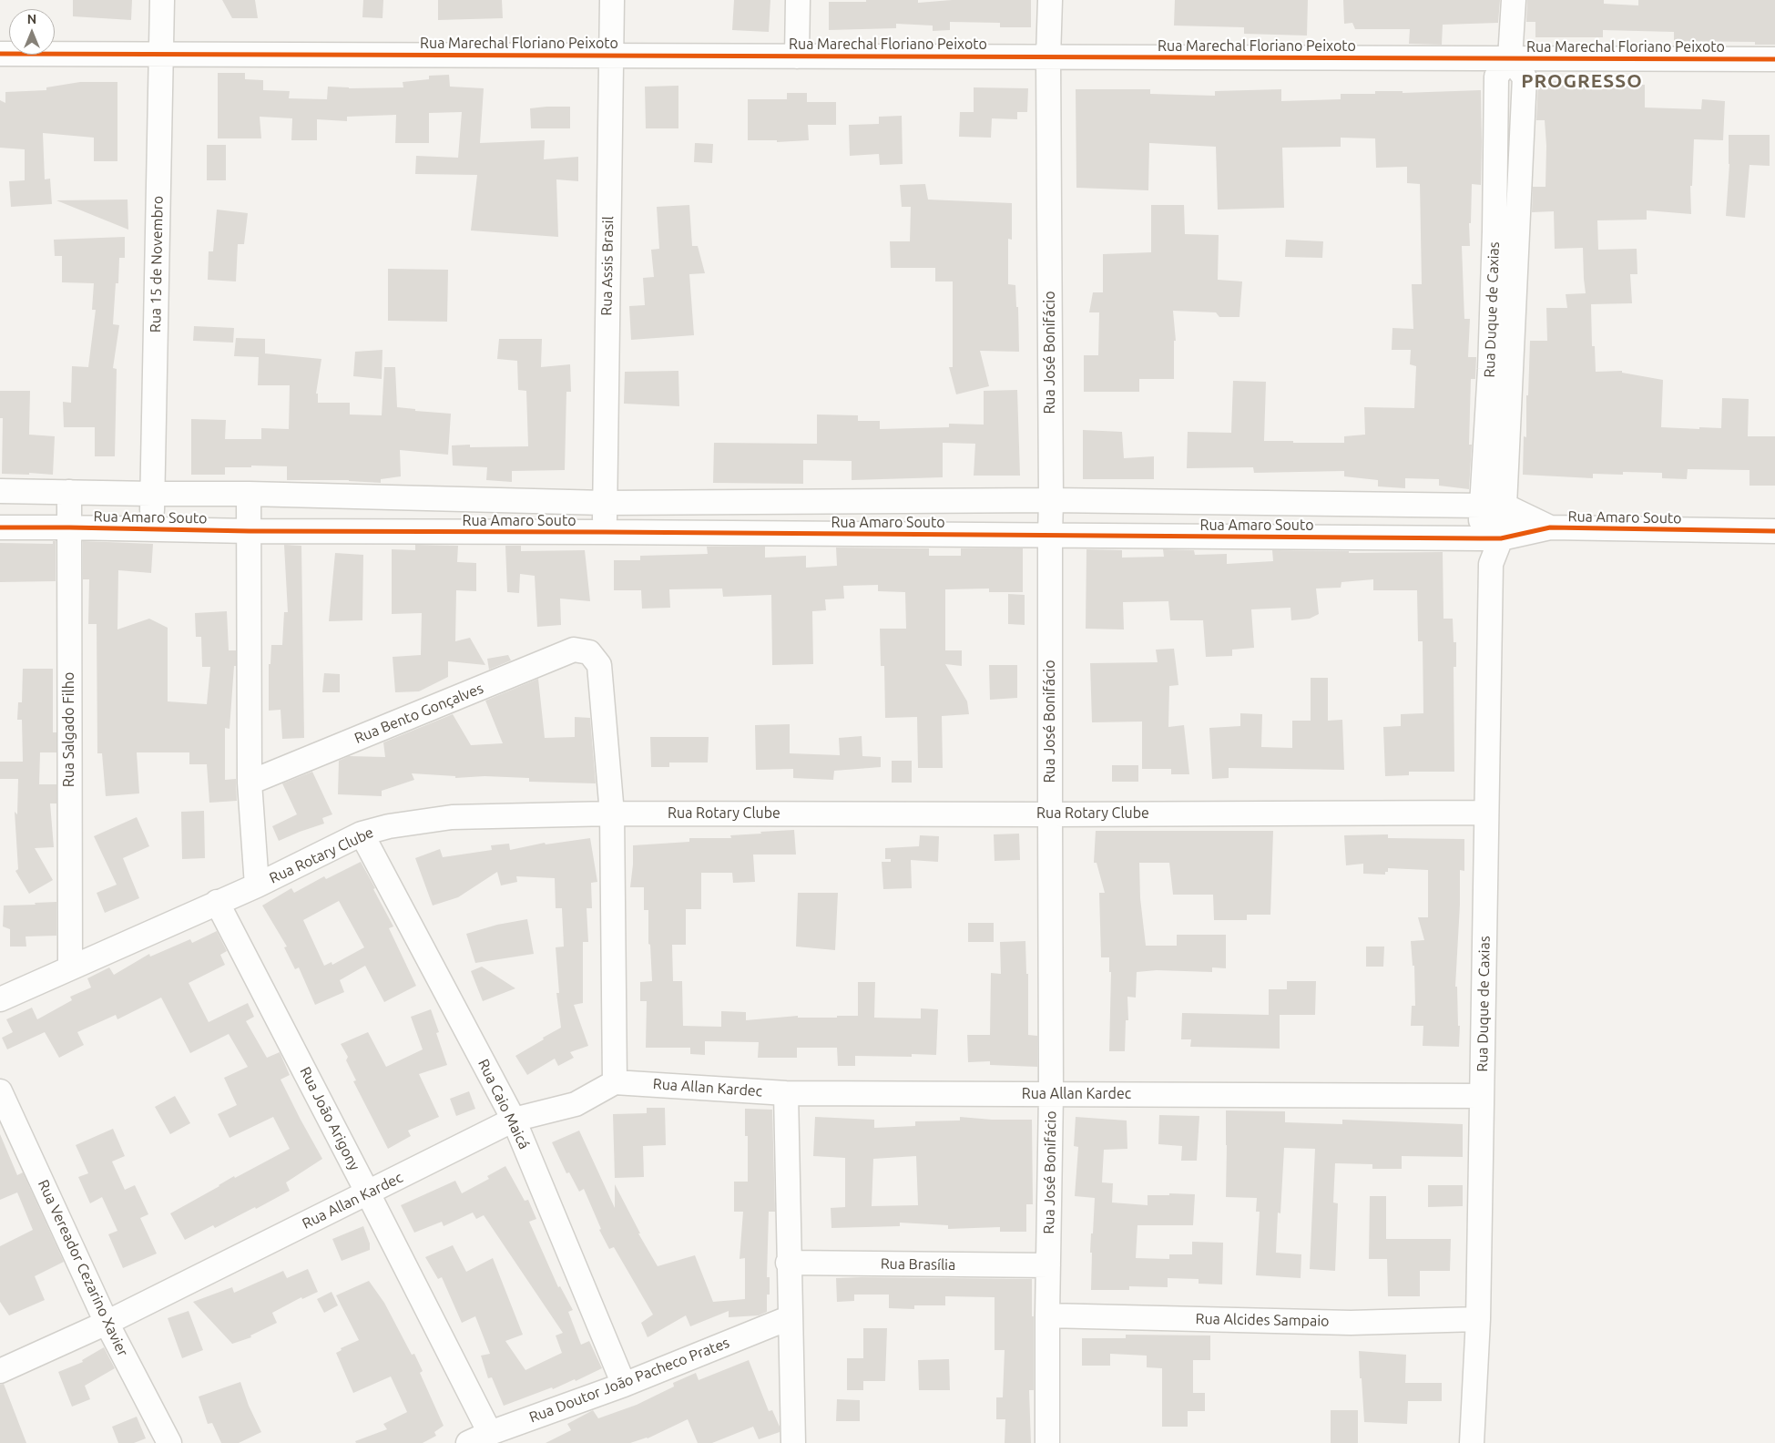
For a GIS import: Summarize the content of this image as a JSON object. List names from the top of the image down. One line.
{"streets":{"street":["Rua Marechal Floriano Peixoto","Rua 15 de Novembro","Rua Assis Brasil","Rua Duque de Caxias","Rua José Bonifácio","Rua Amaro Souto","Rua Bento Gonçalves","Rua Salgado Filho","Rua Rotary Clube","Rua Allan Kardec","Rua Caio Maicá","Rua João Arigony","Rua Brasília","Rua Vereador Cezarino Xavier","Rua Alcides Sampaio","Rua Doutor João Pacheco Prates"]},"crossings":[["Rua Marechal Floriano Peixoto","Rua 15 de Novembro"],["Rua Marechal Floriano Peixoto","Rua Assis Brasil"],["Rua Marechal Floriano Peixoto","Rua Duque de Caxias"],["Rua Marechal Floriano Peixoto","Rua José Bonifácio"],["Rua 15 de Novembro","Rua Amaro Souto"],["Rua Assis Brasil","Rua Amaro Souto"],["Rua Duque de Caxias","Rua Amaro Souto"],["Rua Duque de Caxias","Rua Rotary Clube"],["Rua Duque de Caxias","Rua Allan Kardec"],["Rua Duque de Caxias","Rua Alcides Sampaio"],["Rua José Bonifácio","Rua Amaro Souto"],["Rua José Bonifácio","Rua Rotary Clube"],["Rua José Bonifácio","Rua Allan Kardec"],["Rua José Bonifácio","Rua Brasília"],["Rua José Bonifácio","Rua Alcides Sampaio"],["Rua Amaro Souto","Rua Salgado Filho"],["Rua Bento Gonçalves","Rua Rotary Clube"],["Rua Salgado Filho","Rua Rotary Clube"],["Rua Rotary Clube","Rua Caio Maicá"],["Rua Rotary Clube","Rua João Arigony"],["Rua Allan Kardec","Rua Caio Maicá"],["Rua Allan Kardec","Rua João Arigony"],["Rua Allan Kardec","Rua Vereador Cezarino Xavier"],["Rua Caio Maicá","Rua Doutor João Pacheco Prates"],["Rua João Arigony","Rua Doutor João Pacheco Prates"]],"districts":["PROGRESSO"],"north":"top"}
